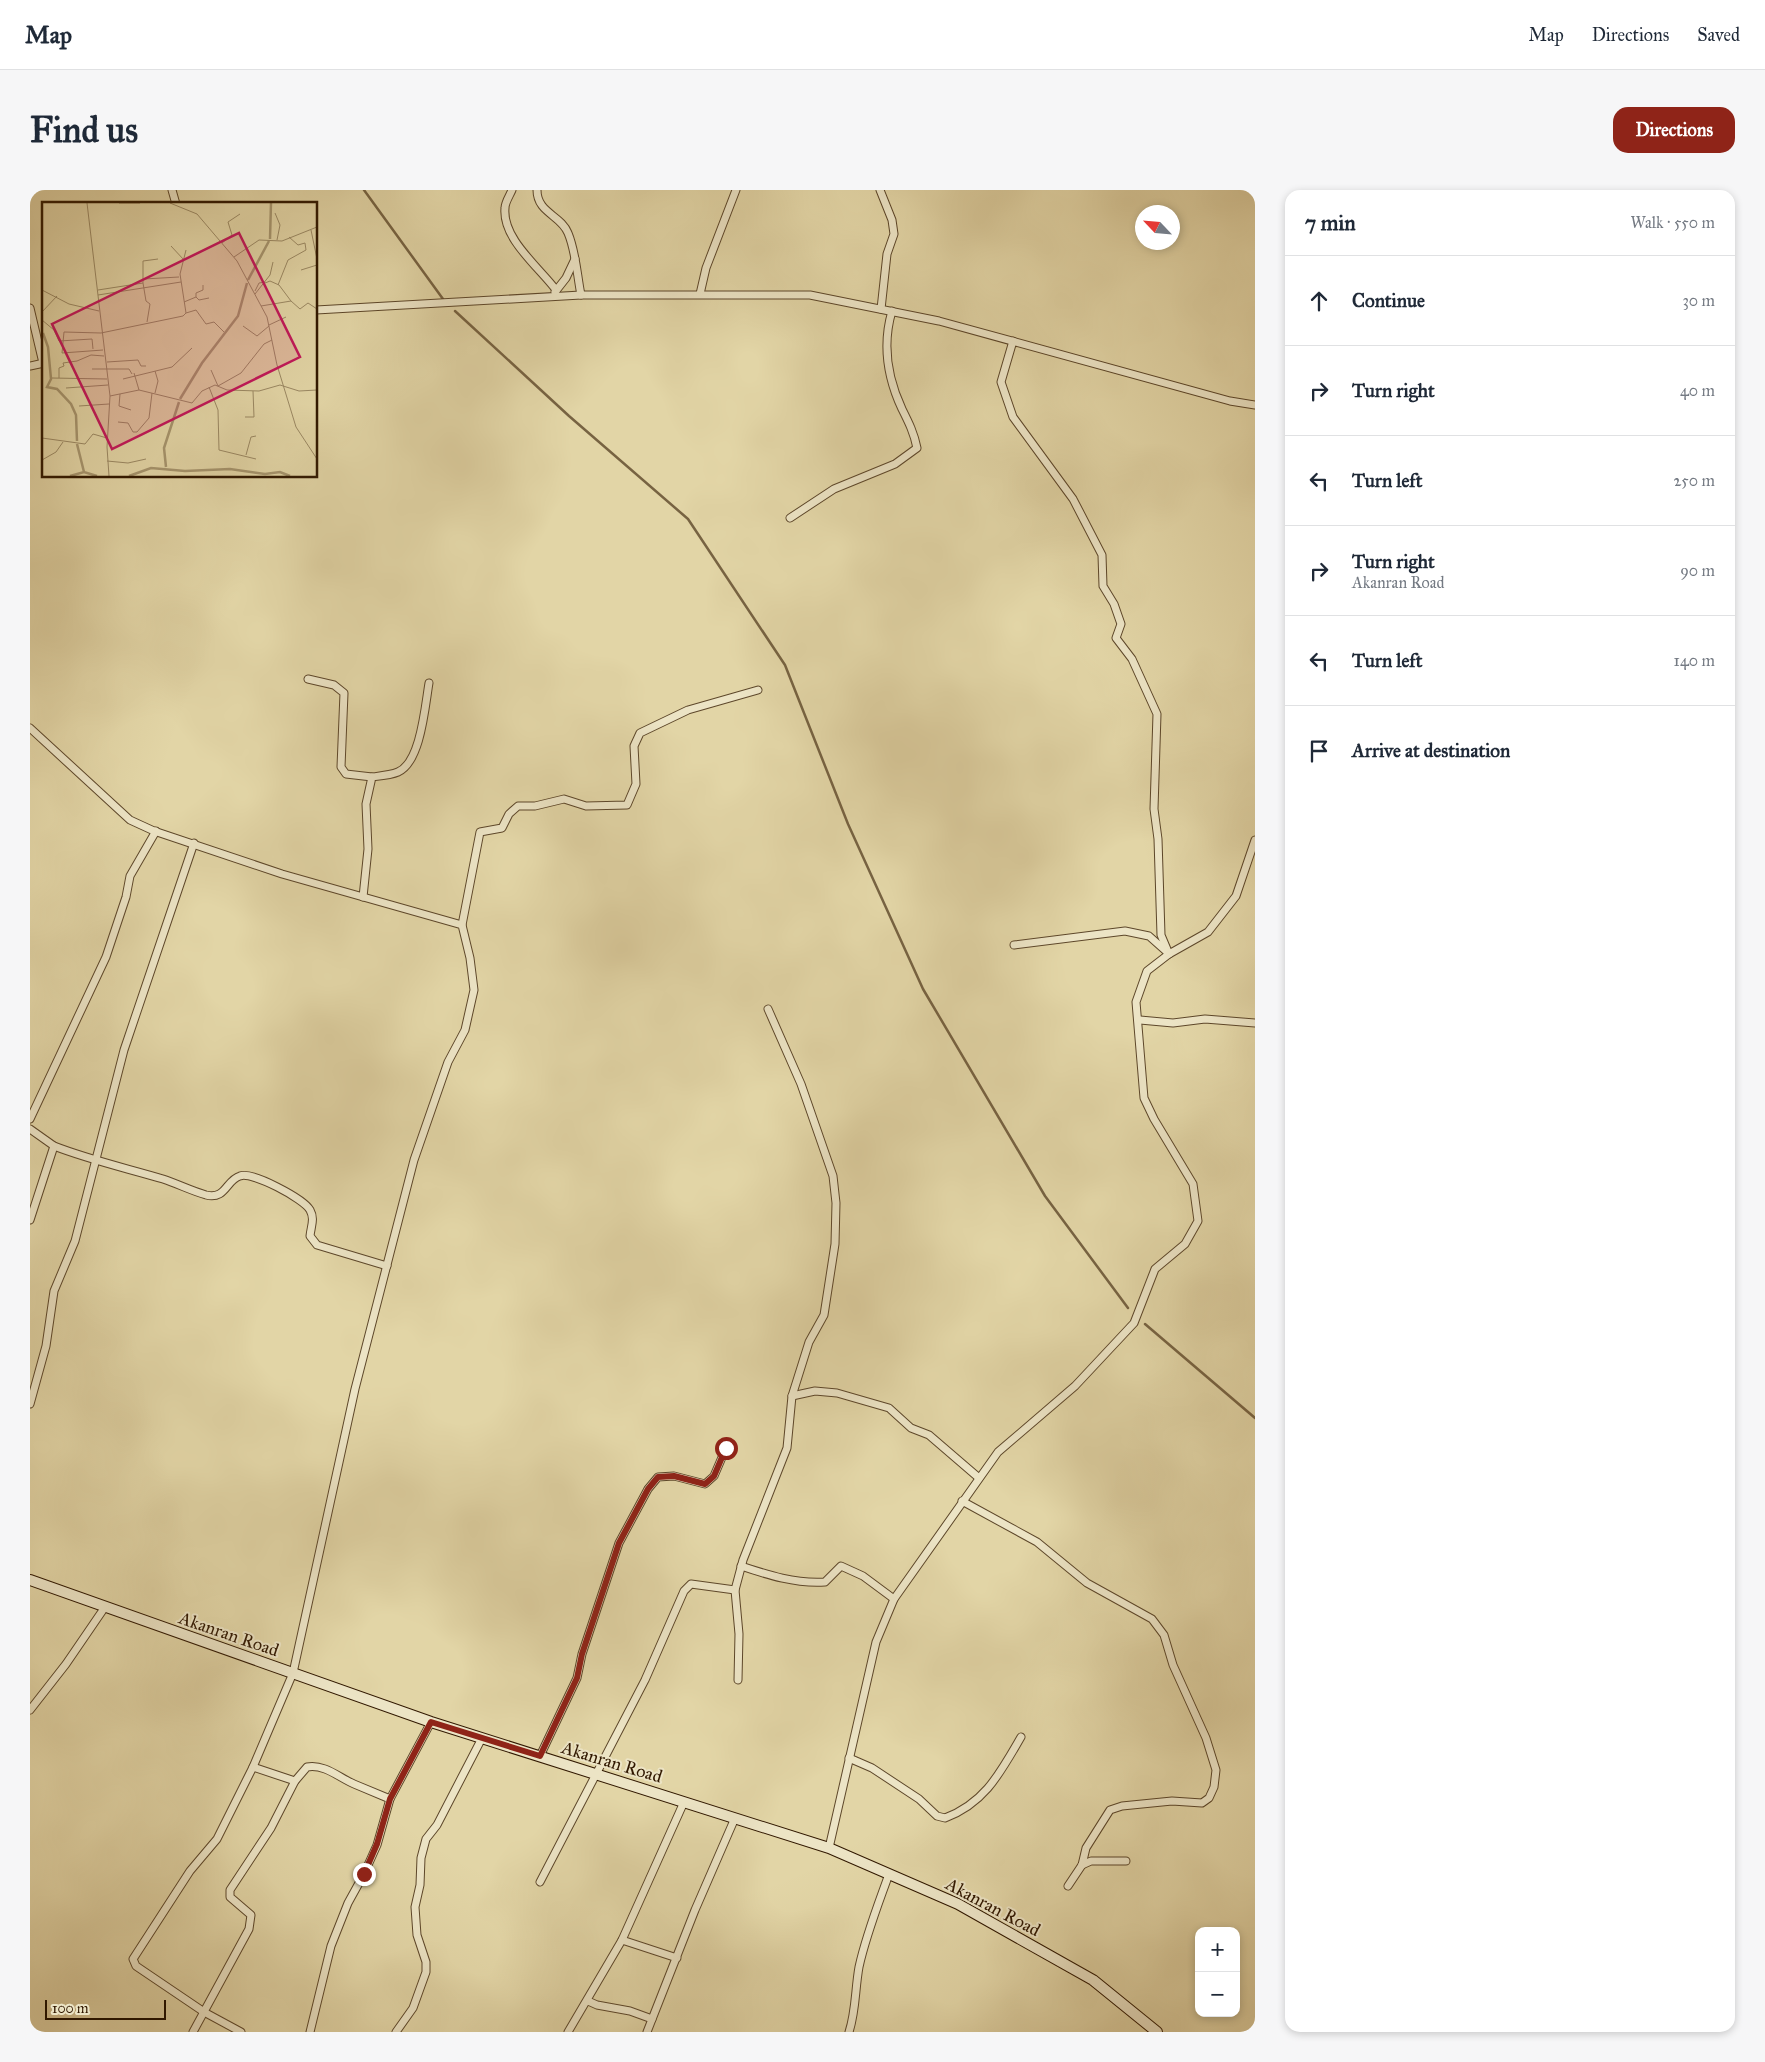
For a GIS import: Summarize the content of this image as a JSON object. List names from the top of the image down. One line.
{"streets":{"main road":["Akanran Road"]},"scale_bar":"100 m","north":"top left","page":{"header":"Map","nav":["Map","Directions","Saved"],"buttons":"Directions","title":"Find us","heading":["7 min","Walk · 550 m"],"list":[["Continue","30 m"],["Turn right","40 m"],["Turn left","250 m"],["Turn right","Akanran Road","90 m"],["Turn left","140 m"],"Arrive at destination"],"map_buttons":["+","−"],"scale":"100 m"}}
